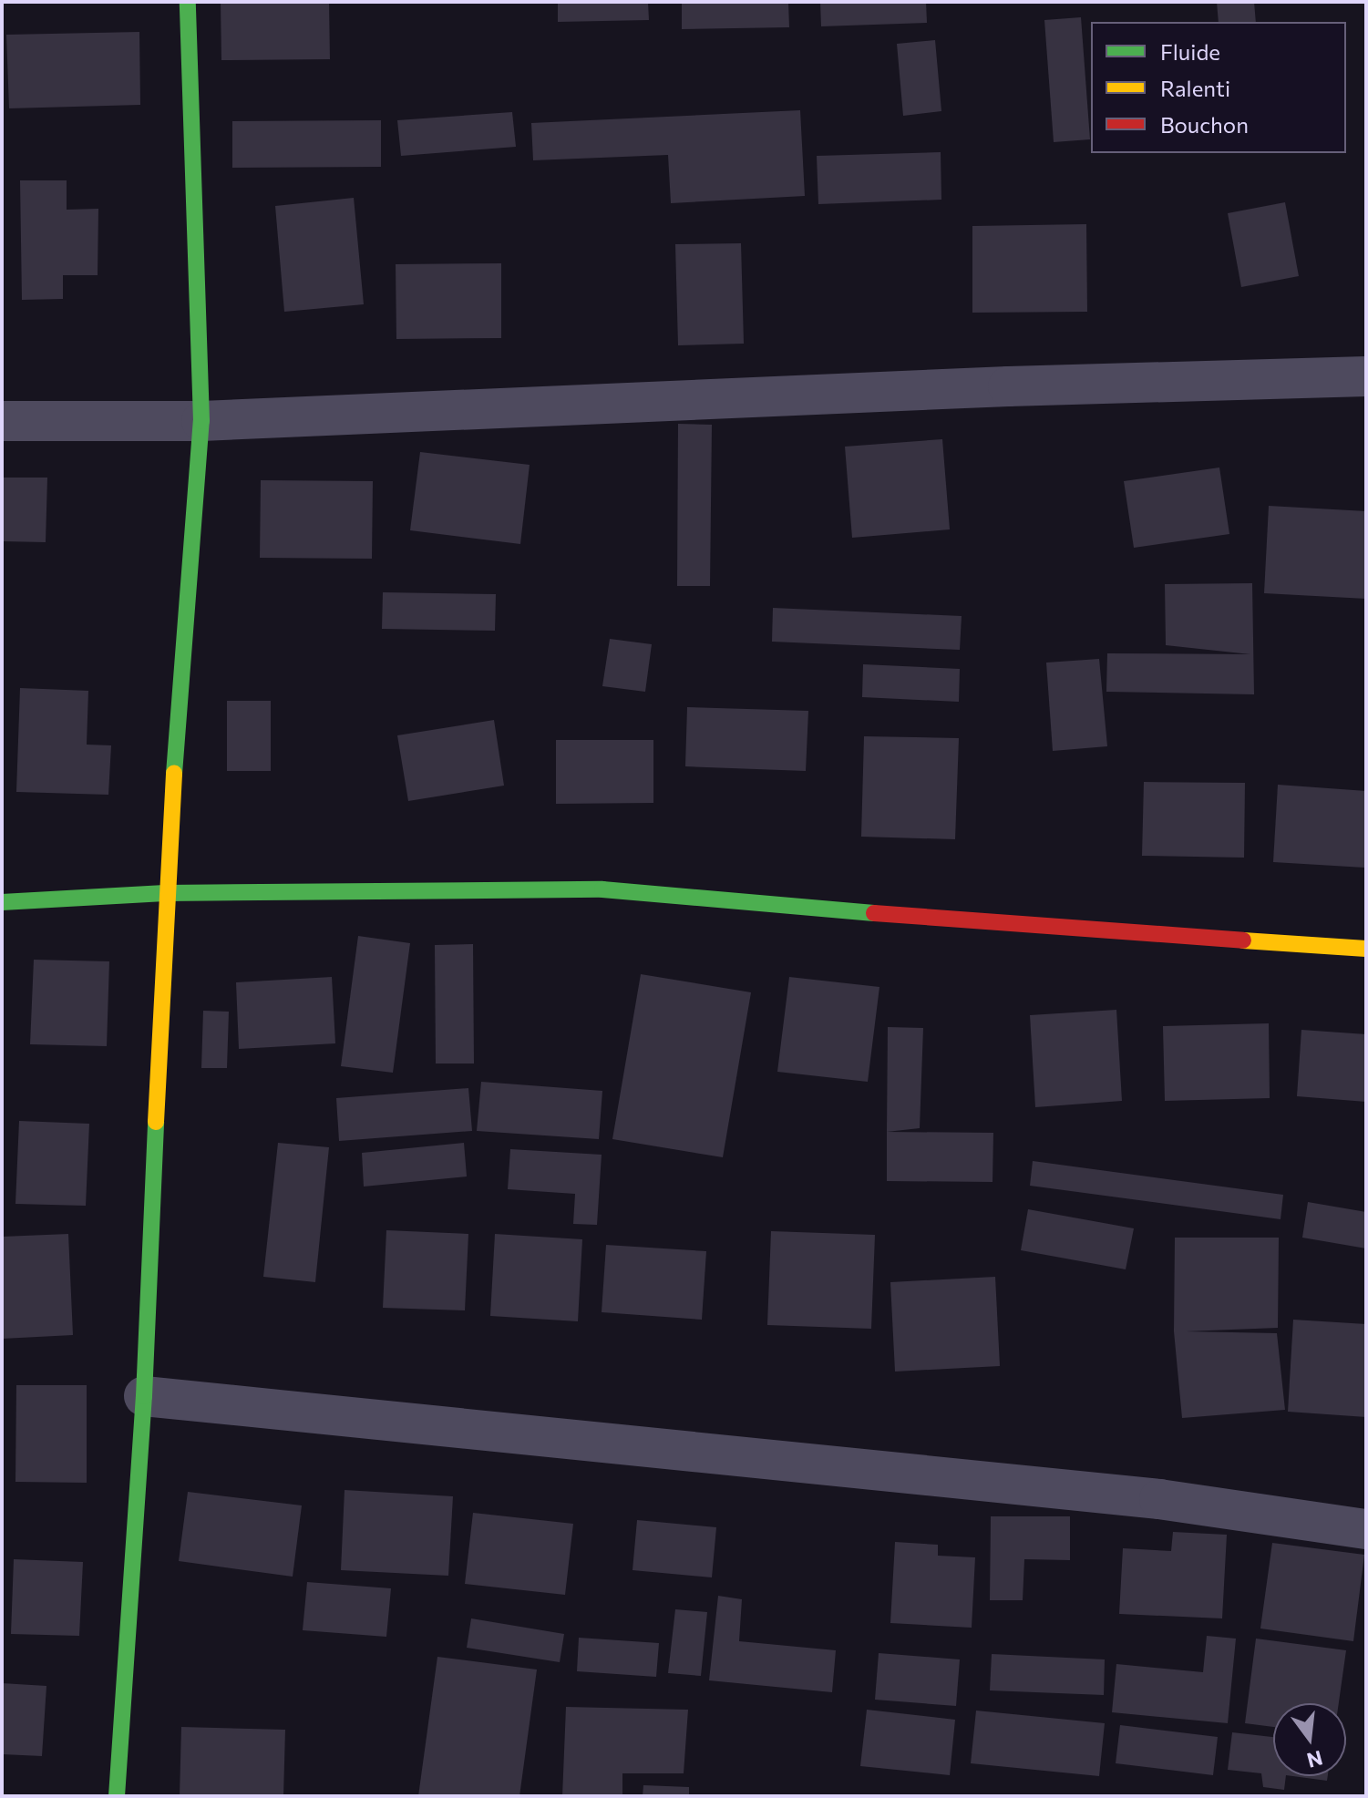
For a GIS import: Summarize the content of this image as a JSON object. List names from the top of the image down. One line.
{"legend":["Fluide","Ralenti","Bouchon"],"north":"bottom"}
